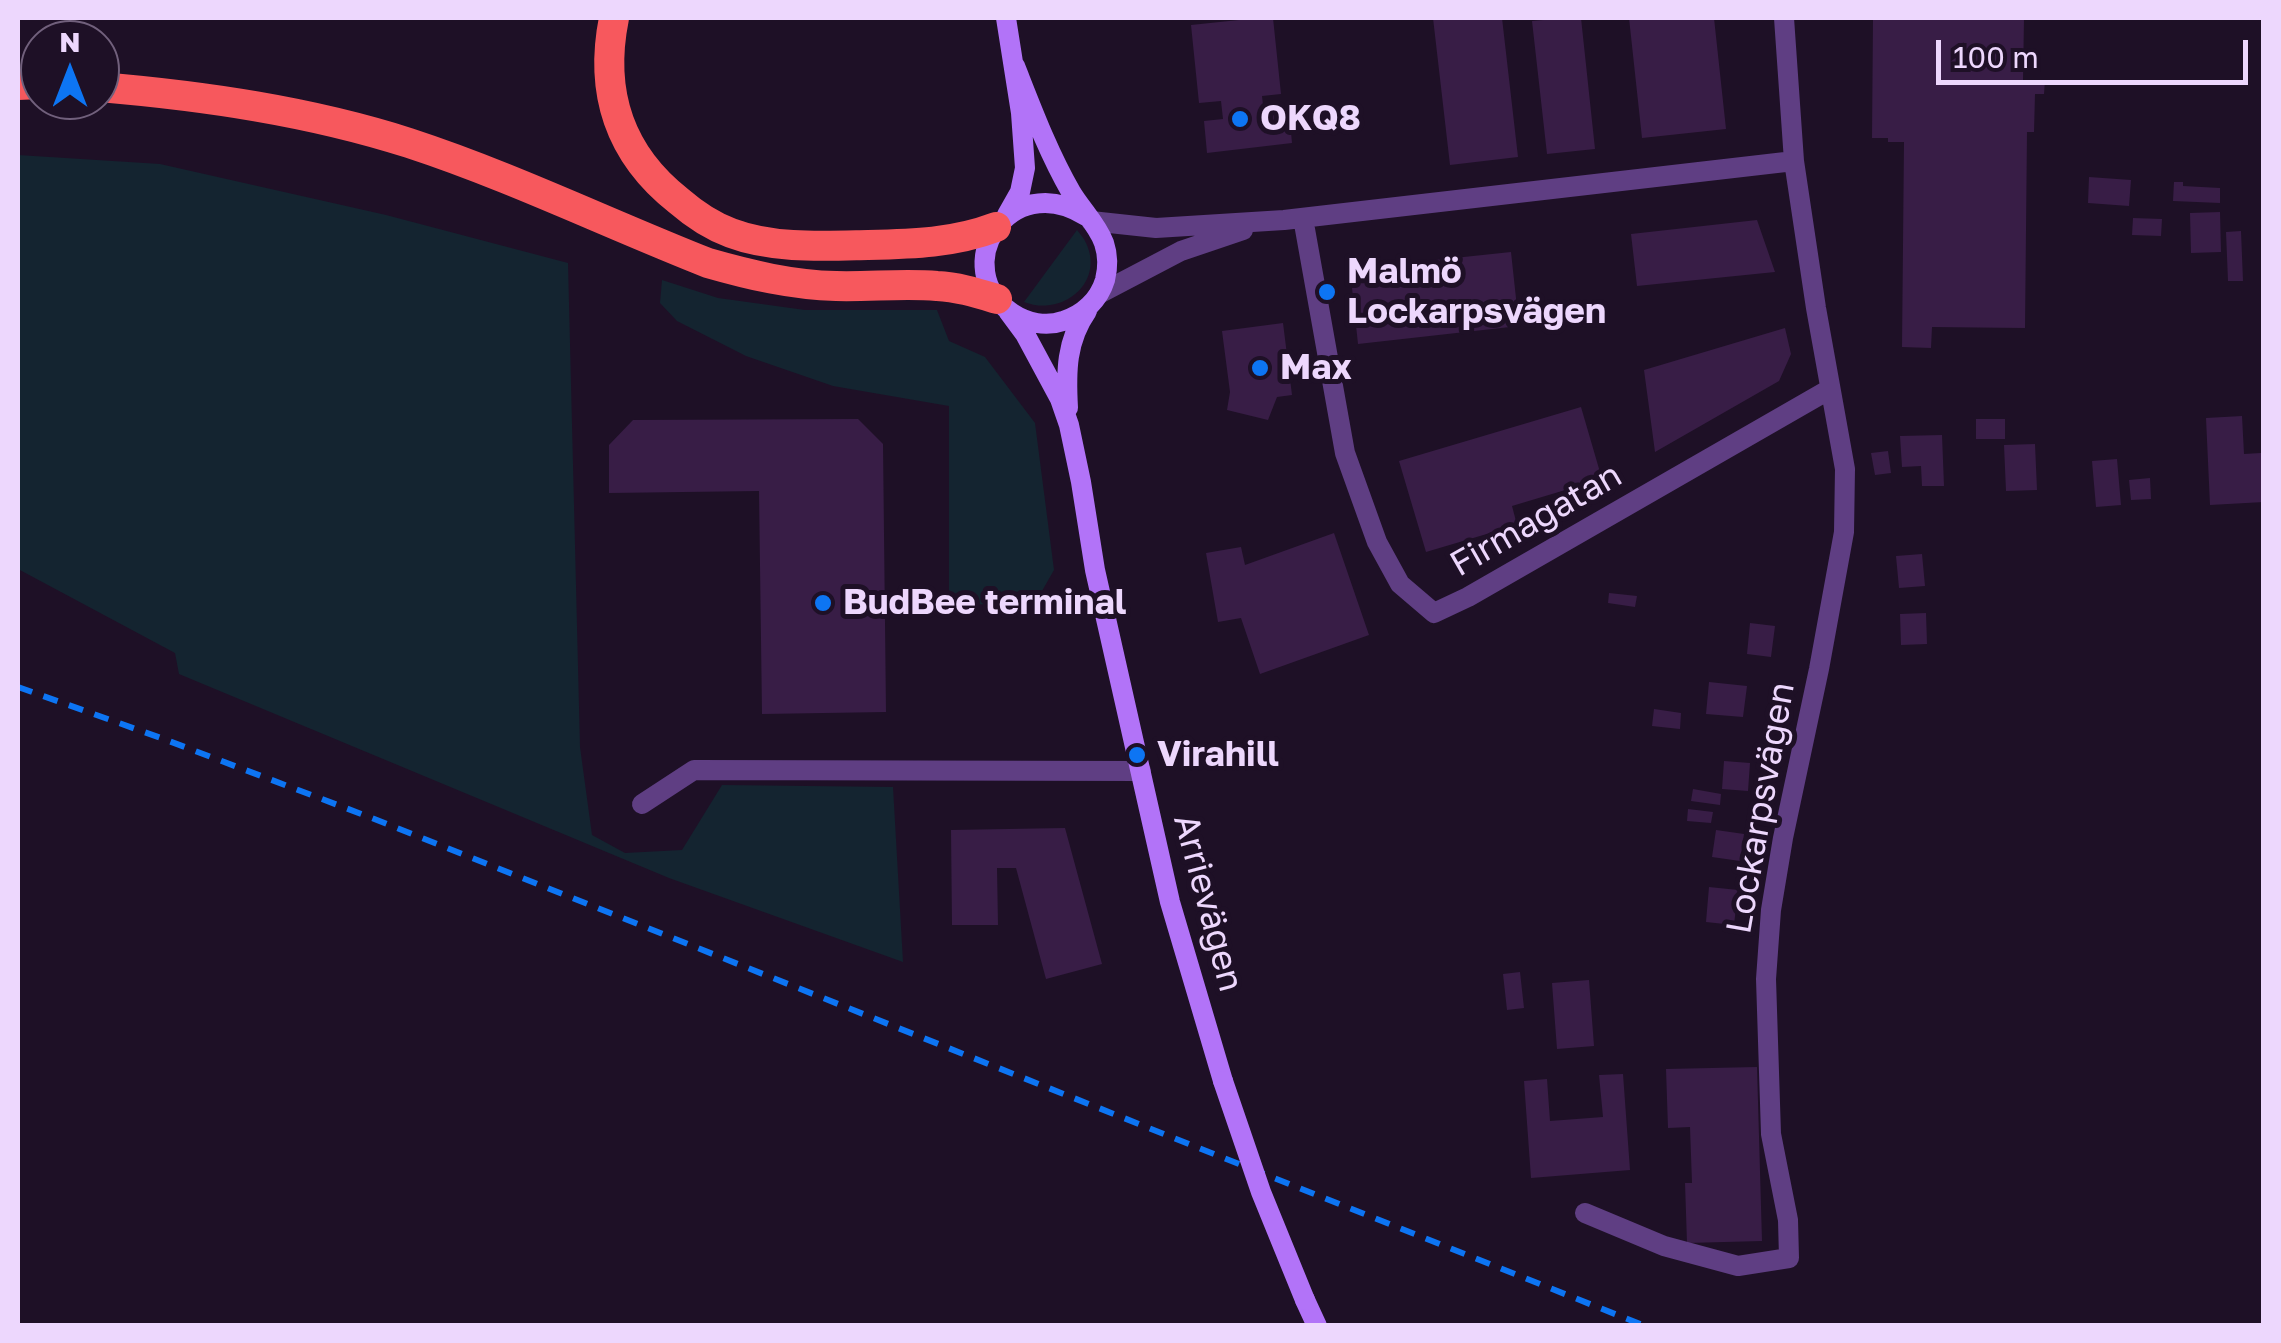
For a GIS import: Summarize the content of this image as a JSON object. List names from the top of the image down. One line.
{"streets":{"main road":["Arrievägen"],"street":["Firmagatan","Lockarpsvägen"]},"crossings":[["Firmagatan","Lockarpsvägen"]],"places":["OKQ8","Malmö Lockarpsvägen","Max","BudBee terminal","Virahill"],"scale_bar":"100 m","north":"top"}
